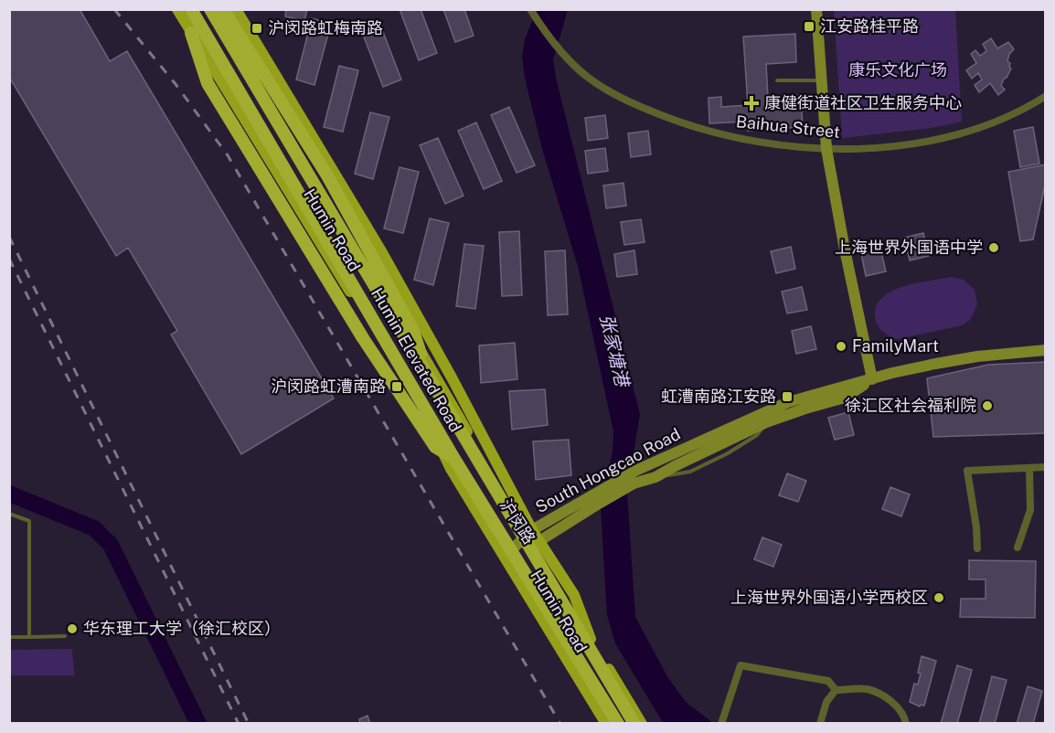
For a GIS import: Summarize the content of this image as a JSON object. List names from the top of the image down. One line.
{"streets":{"highway":["Humin Elevated Road"],"main road":["Humin Road","South Hongcao Road","沪闵路"],"street":["Baihua Street"]},"crossings":[["Humin Road","Humin Elevated Road"],["Humin Road","South Hongcao Road"],["Humin Road","沪闵路"],["Humin Elevated Road","沪闵路"],["South Hongcao Road","沪闵路"]],"water":["张家塘港"],"parks":["康乐文化广场"],"places":{"transit":["江安路桂平路","沪闵路虹梅南路","沪闵路虹漕南路","虹漕南路江安路"],"health":["康健街道社区卫生服务中心"],"other":["上海世界外国语中学","FamilyMart","徐汇区社会福利院","上海世界外国语小学西校区","华东理工大学（徐汇校区）"]}}
